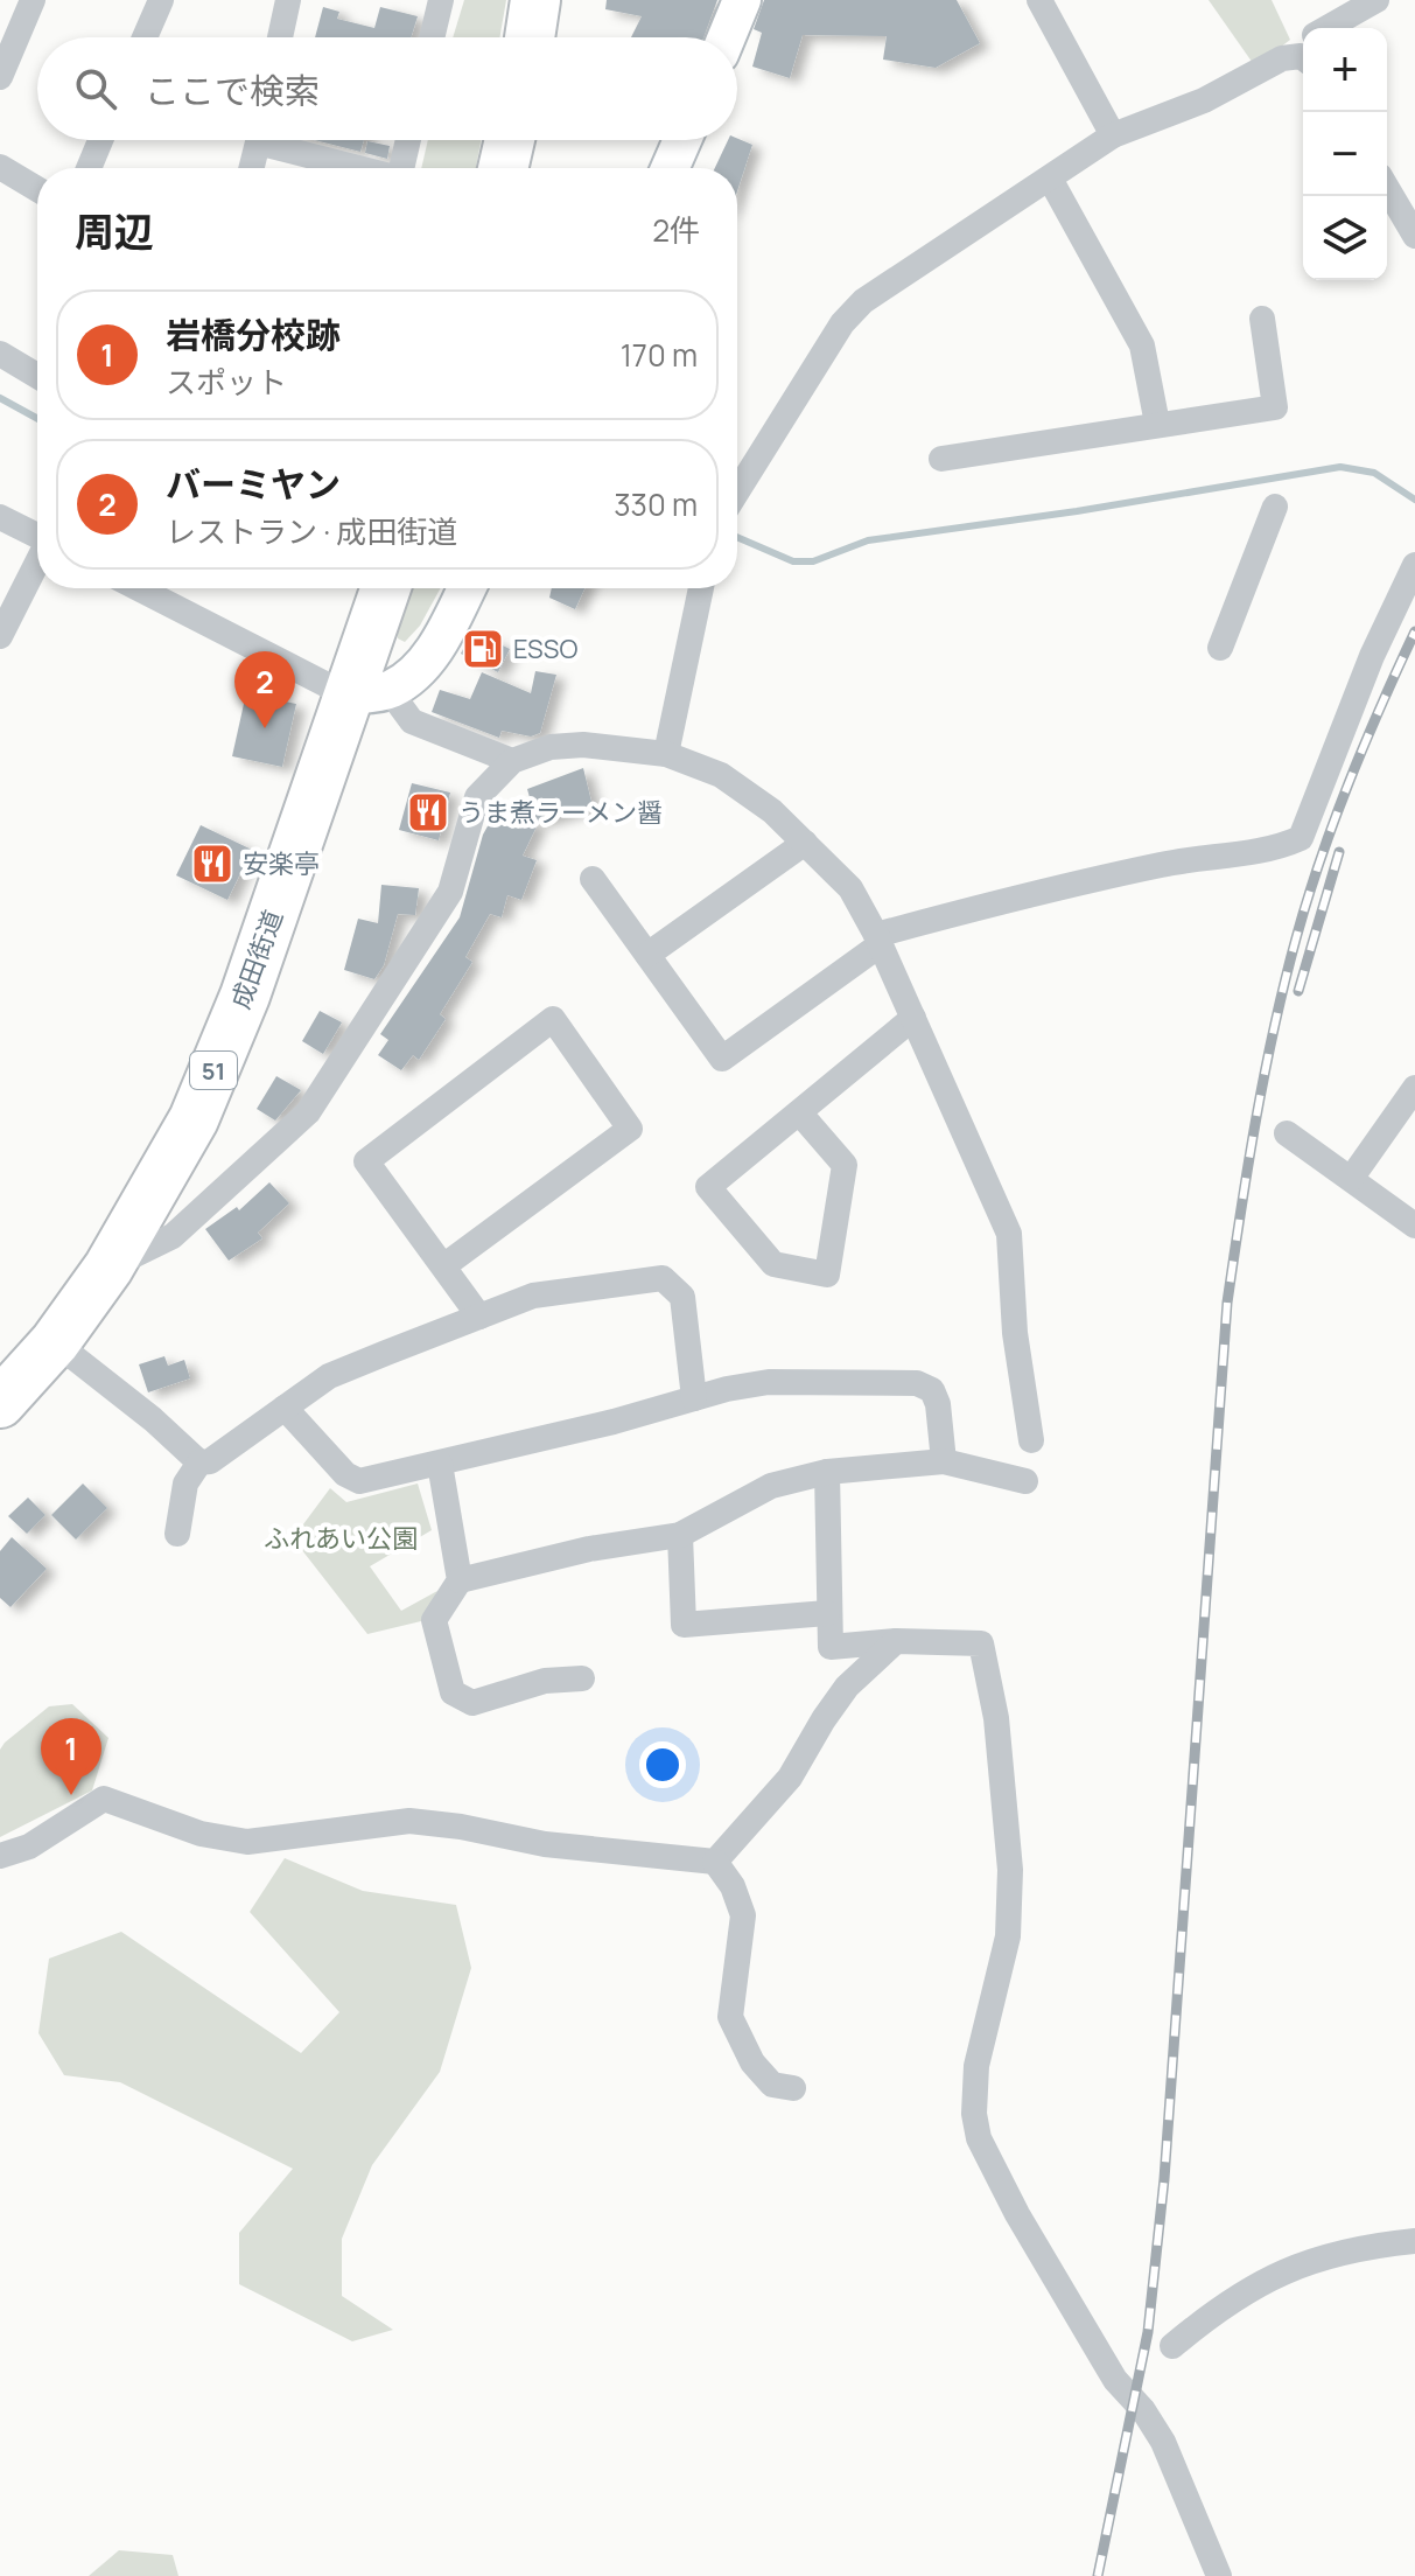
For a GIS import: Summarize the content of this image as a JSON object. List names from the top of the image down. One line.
{"streets":{"highway":["成田街道","51"]},"parks":["ふれあい公園"],"places":{"fuel station":["ESSO"],"restaurant":["うま煮ラーメン醤","安楽亭"]},"page":{"map_buttons":["+","−"],"search":"ここで検索","heading":["周辺","2件"],"list":[{"mark":"1","name":"岩橋分校跡","note":"スポット","value":"170 m"},{"mark":"2","name":"バーミヤン","note":"レストラン · 成田街道","value":"330 m"}],"pins":["2","1"]}}
